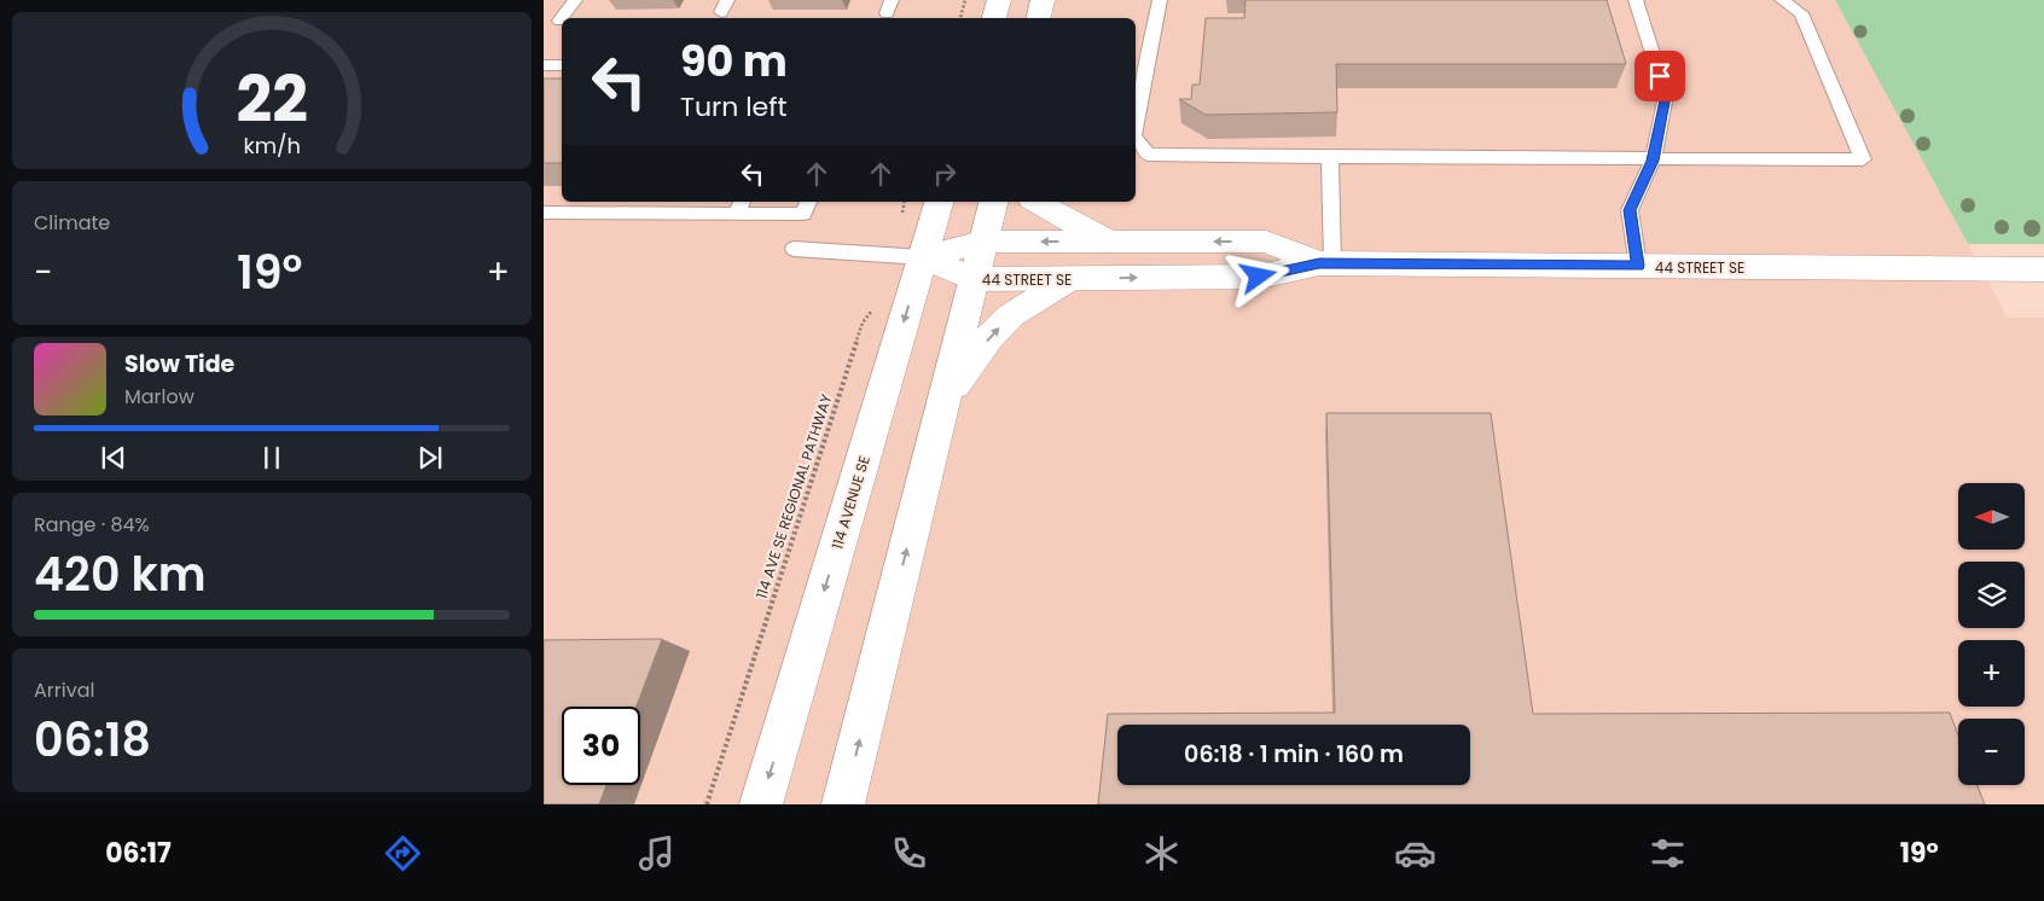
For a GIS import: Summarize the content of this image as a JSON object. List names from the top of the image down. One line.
{"streets":{"street":["44 STREET SE","114 AVENUE SE"],"path":["114 AVE SE REGIONAL PATHWAY"]},"crossings":[["44 STREET SE","114 AVENUE SE"]],"north":"left","page":{"turn":["90 m","Turn left"],"tile":["Climate",["Range · 84%","420 km"],["Arrival","06:18"]],"heat":["−","19°","+"],"song":["Slow Tide","Marlow"],"map_buttons":["+","−"],"limit":"30","trip":"06:18 · 1 min · 160 m","tabs":["06:17","19°"],"gauge":["22","km/h"]}}
